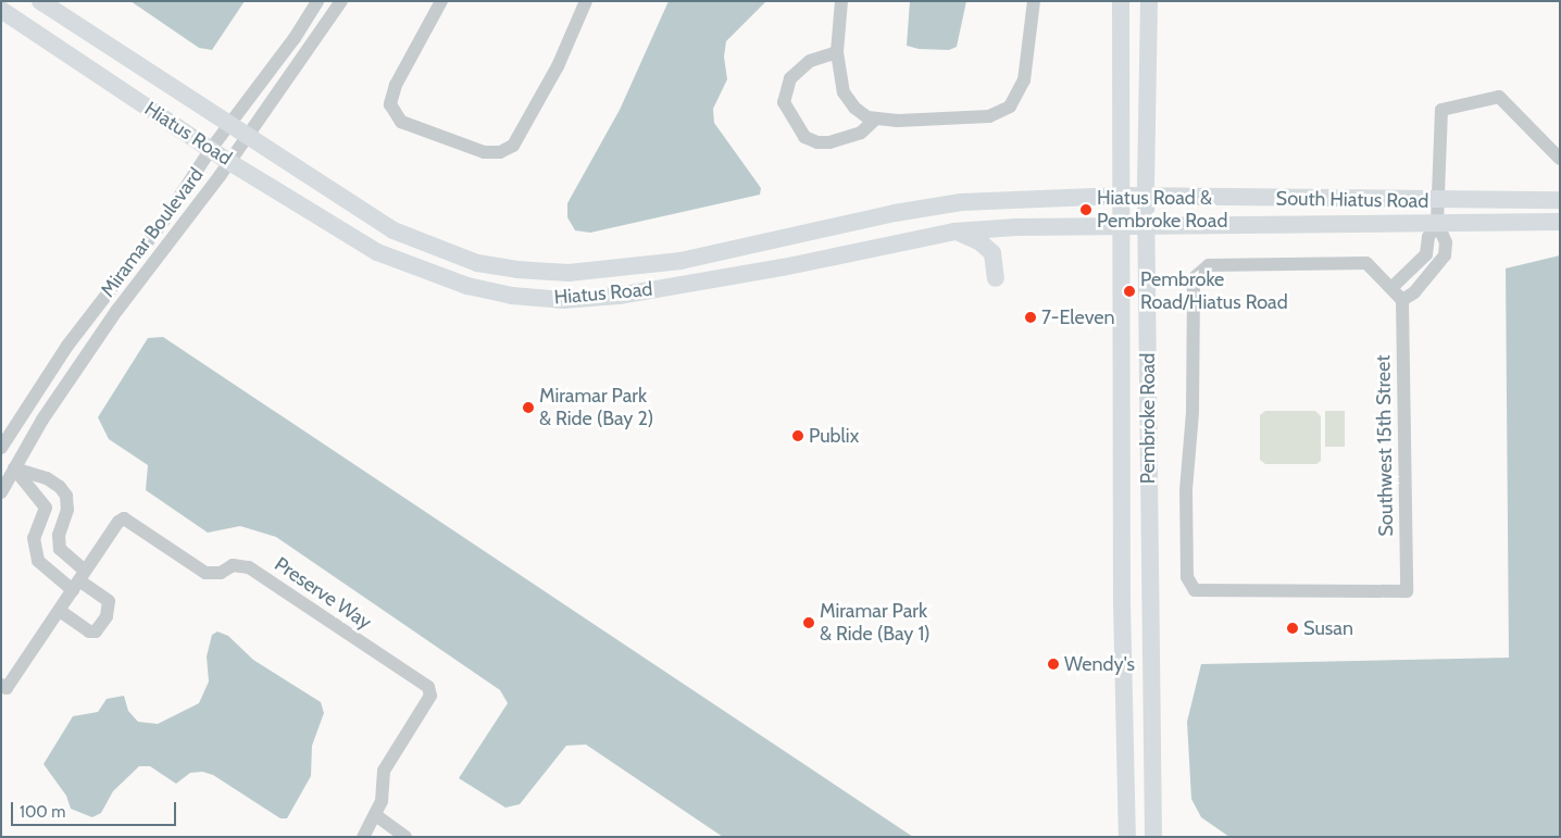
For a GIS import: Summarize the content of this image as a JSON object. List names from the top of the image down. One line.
{"streets":{"main road":["Hiatus Road","South Hiatus Road","Pembroke Road"],"street":["Miramar Boulevard","Southwest 15th Street","Preserve Way"]},"crossings":[["Hiatus Road","South Hiatus Road"],["Hiatus Road","Miramar Boulevard"],["Hiatus Road","Pembroke Road"],["South Hiatus Road","Pembroke Road"]],"places":["Hiatus Road & Pembroke Road","Pembroke Road/Hiatus Road","7-Eleven","Miramar Park & Ride (Bay 2)","Publix","Miramar Park & Ride (Bay 1)","Susan","Wendy's"],"scale_bar":"100 m"}
